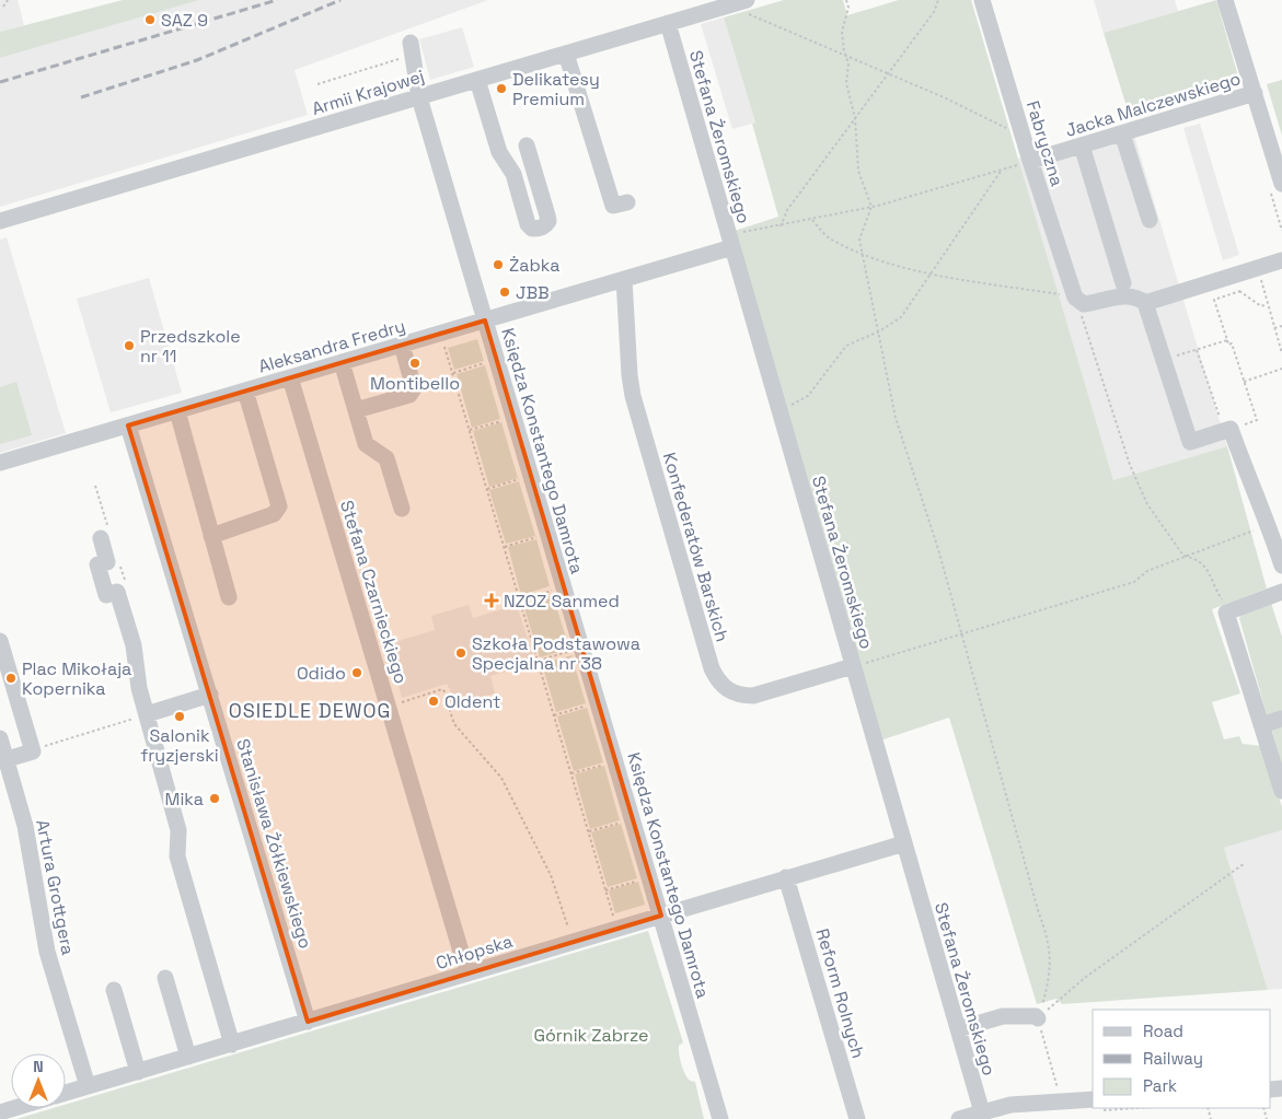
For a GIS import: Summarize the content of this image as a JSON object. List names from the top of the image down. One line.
{"streets":{"street":["Armii Krajowej","Jacka Malczewskiego","Stefana Żeromskiego","Fabryczna","Aleksandra Fredry","Księdza Konstantego Damrota","Konfederatów Barskich","Stefana Czarnieckiego","Stanisława Żółkiewskiego","Artura Grottgera","Chłopska","Reform Rolnych"]},"crossings":[["Armii Krajowej","Stefana Żeromskiego"],["Armii Krajowej","Księdza Konstantego Damrota"],["Jacka Malczewskiego","Fabryczna"],["Stefana Żeromskiego","Aleksandra Fredry"],["Stefana Żeromskiego","Konfederatów Barskich"],["Stefana Żeromskiego","Chłopska"],["Aleksandra Fredry","Księdza Konstantego Damrota"],["Aleksandra Fredry","Konfederatów Barskich"],["Aleksandra Fredry","Stefana Czarnieckiego"],["Aleksandra Fredry","Stanisława Żółkiewskiego"],["Księdza Konstantego Damrota","Chłopska"],["Stefana Czarnieckiego","Chłopska"],["Stanisława Żółkiewskiego","Chłopska"],["Artura Grottgera","Chłopska"],["Chłopska","Reform Rolnych"]],"districts":["OSIEDLE DEWOG"],"parks":["Górnik Zabrze"],"places":{"other":["SAZ 9","Delikatesy Premium","Żabka","JBB","Przedszkole nr 11","Montibello","Szkoła Podstawowa Specjalna nr 38","Odido","Plac Mikołaja Kopernika","Oldent","Salonik fryzjerski","Mika"],"health":["NZOZ Sanmed"]},"legend":["Road","Railway","Park"],"north":"top"}
